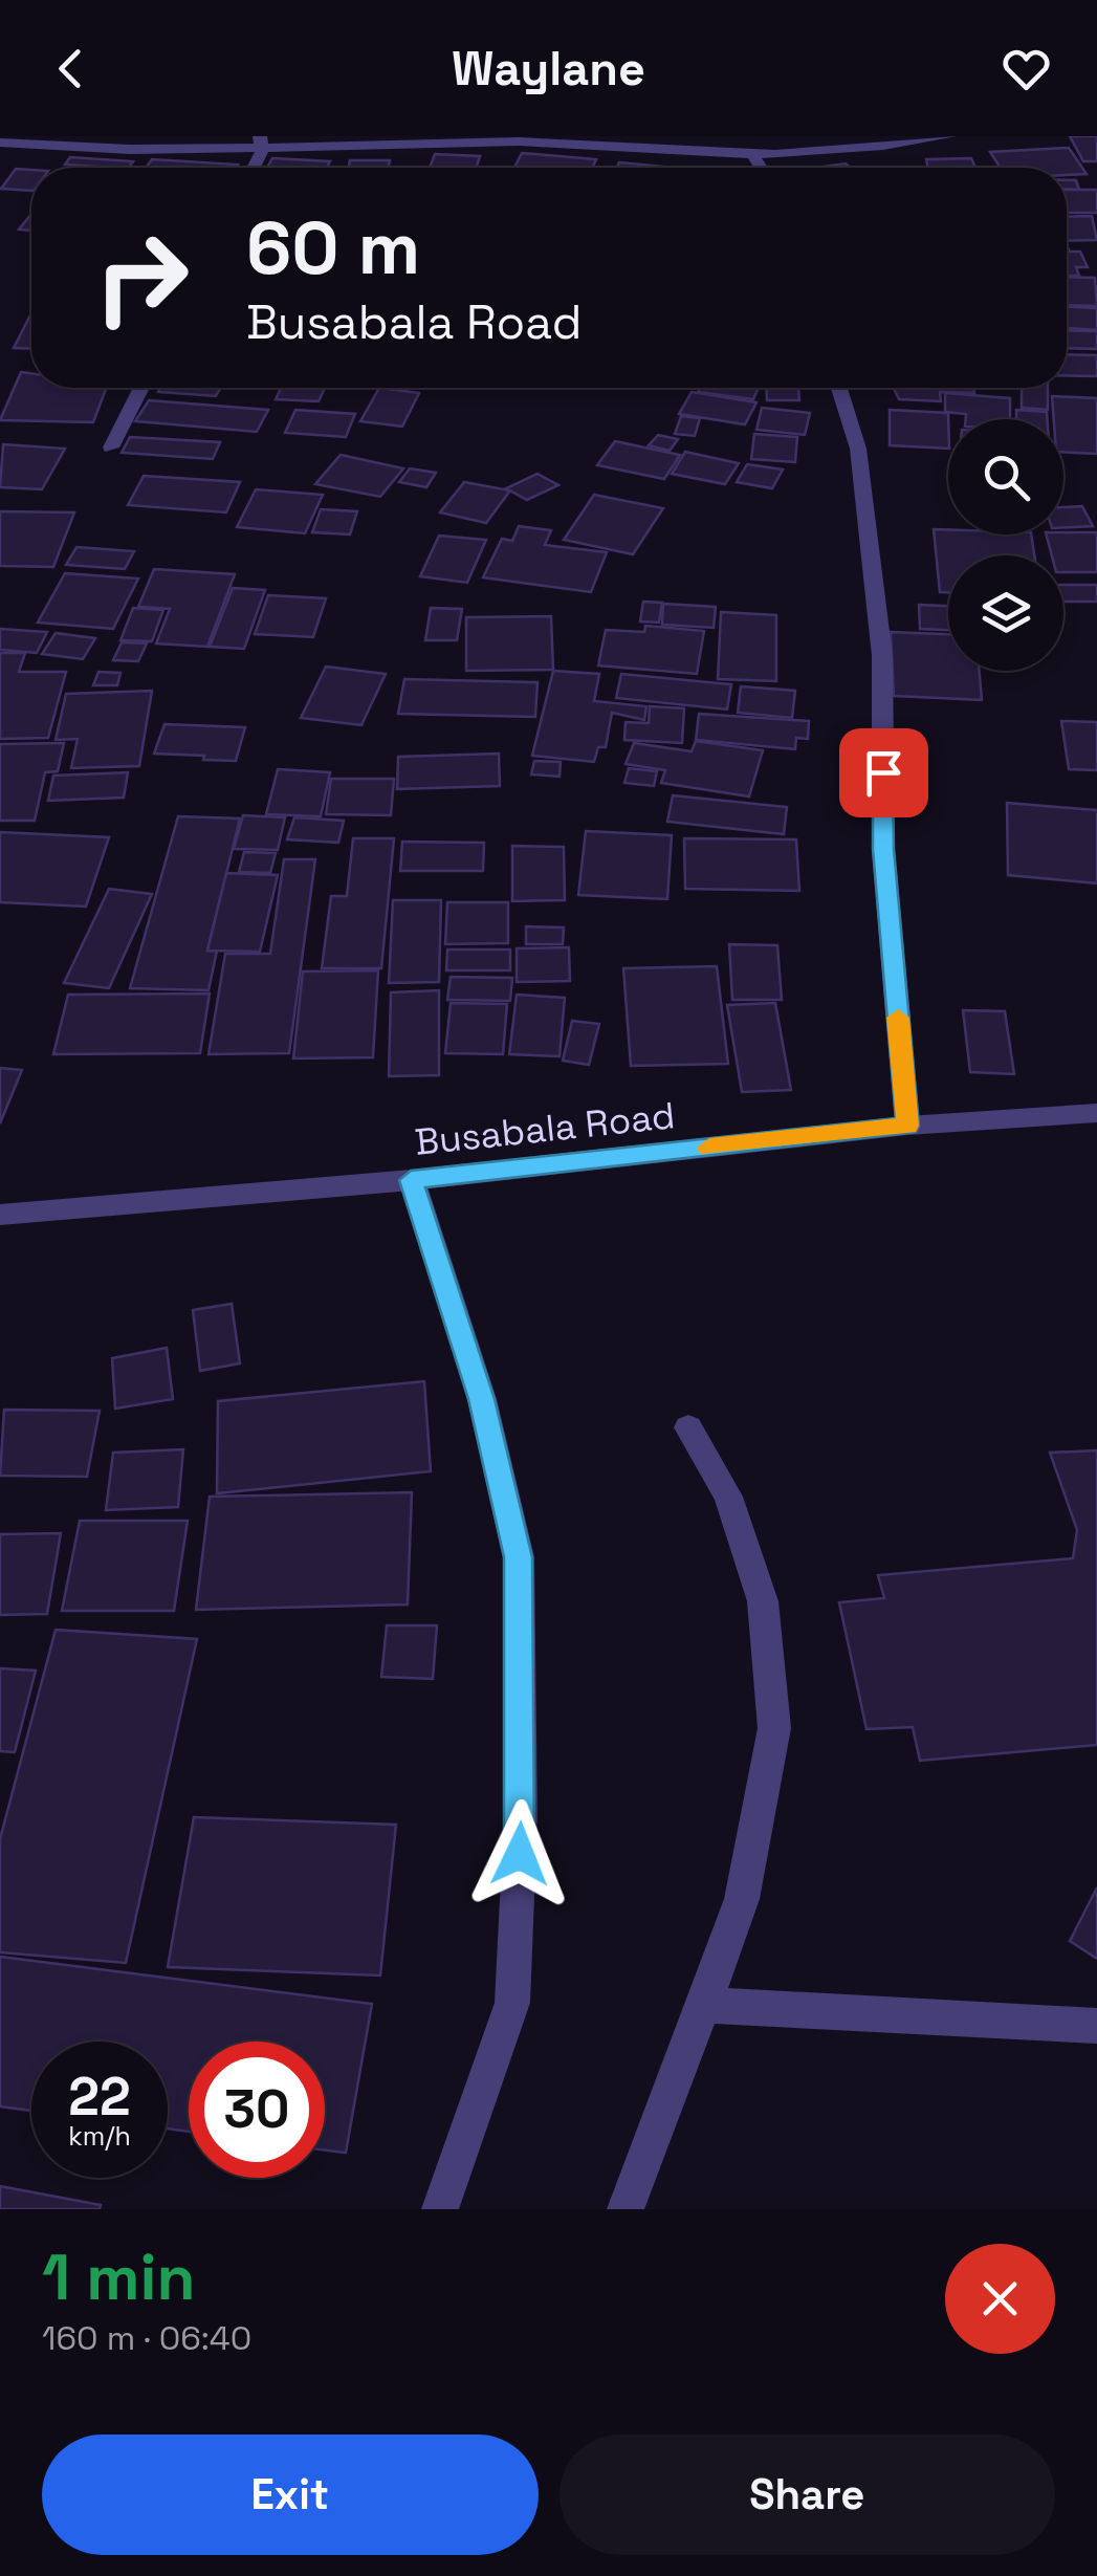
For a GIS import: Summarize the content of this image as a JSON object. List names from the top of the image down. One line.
{"streets":{"street":["Busabala Road"]},"page":{"header":"Waylane","turn":["60 m","Busabala Road"],"speed":"22 km/h","limit":"30","heading":["1 min","160 m · 06:40"],"buttons":["Exit","Share"]}}
